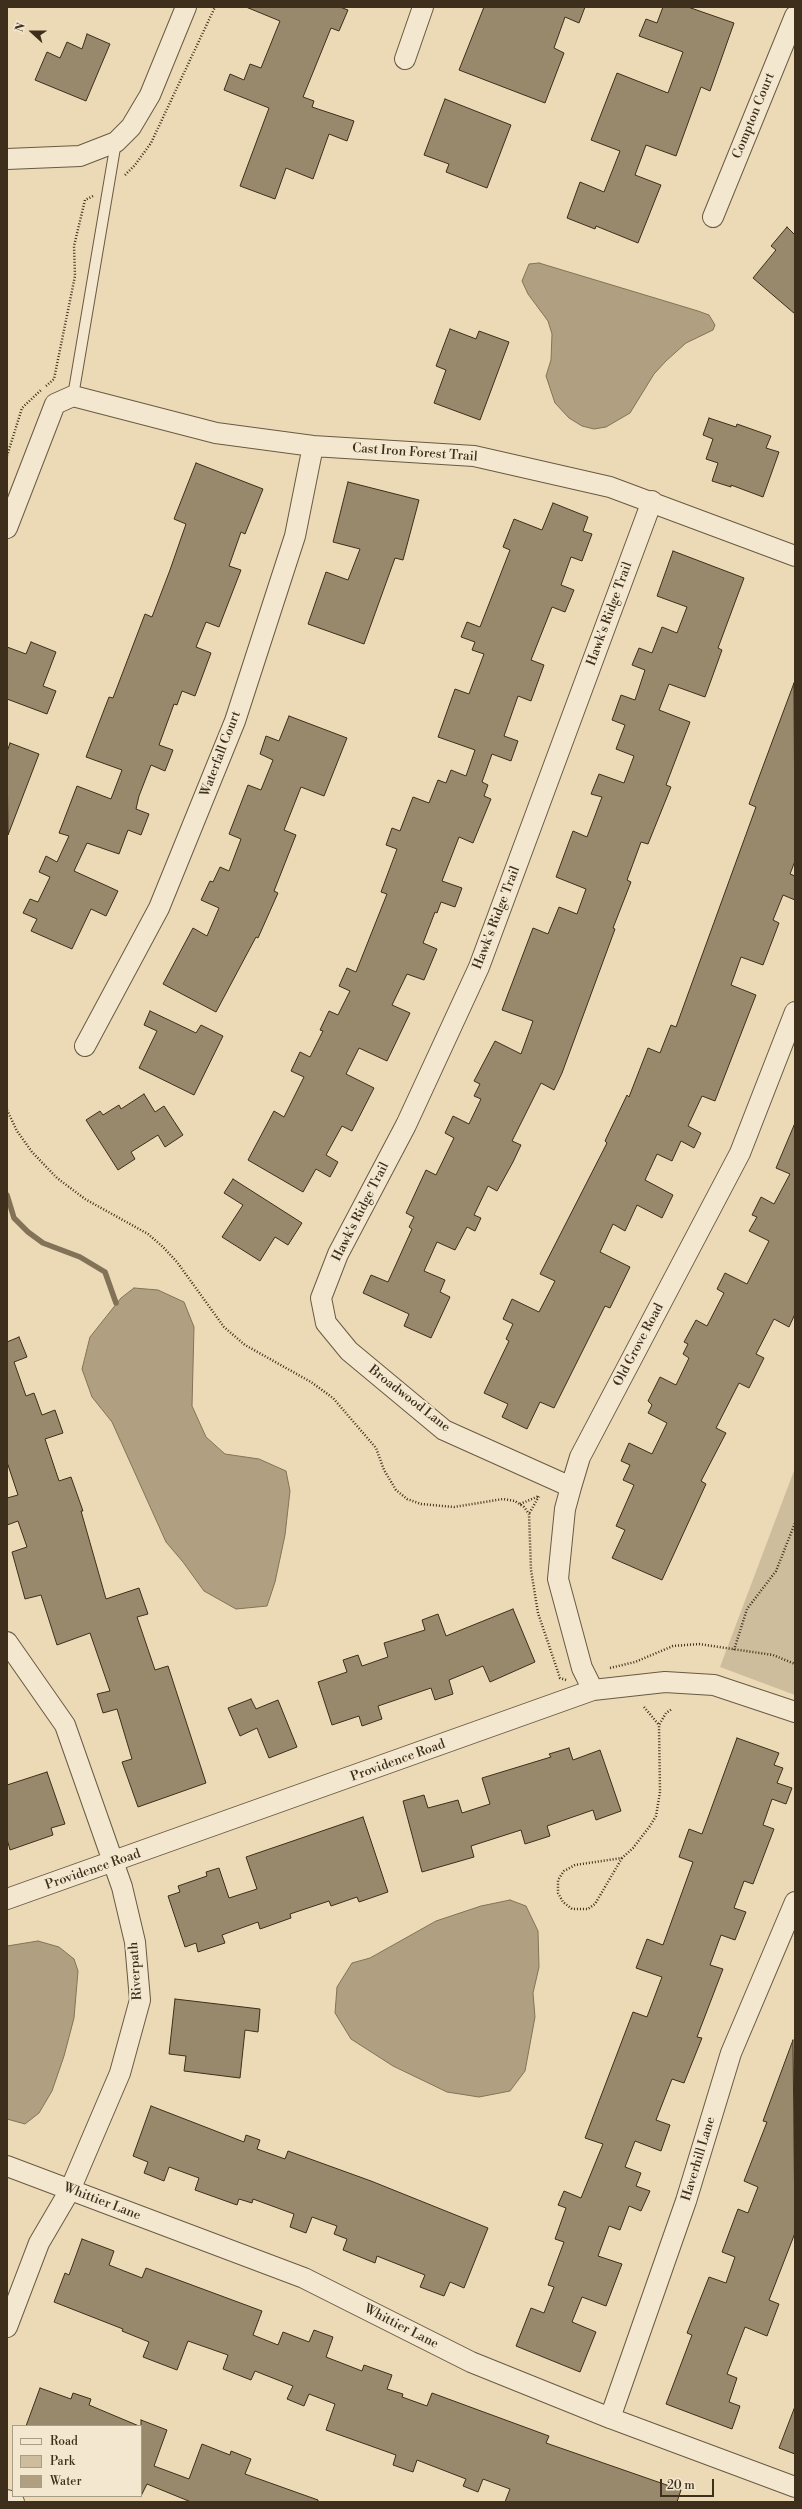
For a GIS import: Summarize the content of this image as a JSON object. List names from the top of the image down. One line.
{"streets":{"street":["Compton Court","Cast Iron Forest Trail","Hawk's Ridge Trail","Waterfall Court","Old Grove Road","Broadwood Lane","Providence Road","Riverpath","Haverhill Lane","Whittier Lane"]},"crossings":[["Cast Iron Forest Trail","Hawk's Ridge Trail"],["Cast Iron Forest Trail","Waterfall Court"],["Hawk's Ridge Trail","Broadwood Lane"],["Old Grove Road","Broadwood Lane"],["Old Grove Road","Providence Road"],["Providence Road","Riverpath"],["Riverpath","Whittier Lane"],["Haverhill Lane","Whittier Lane"]],"legend":["Road","Park","Water"],"scale_bar":"20 m","north":"left"}
